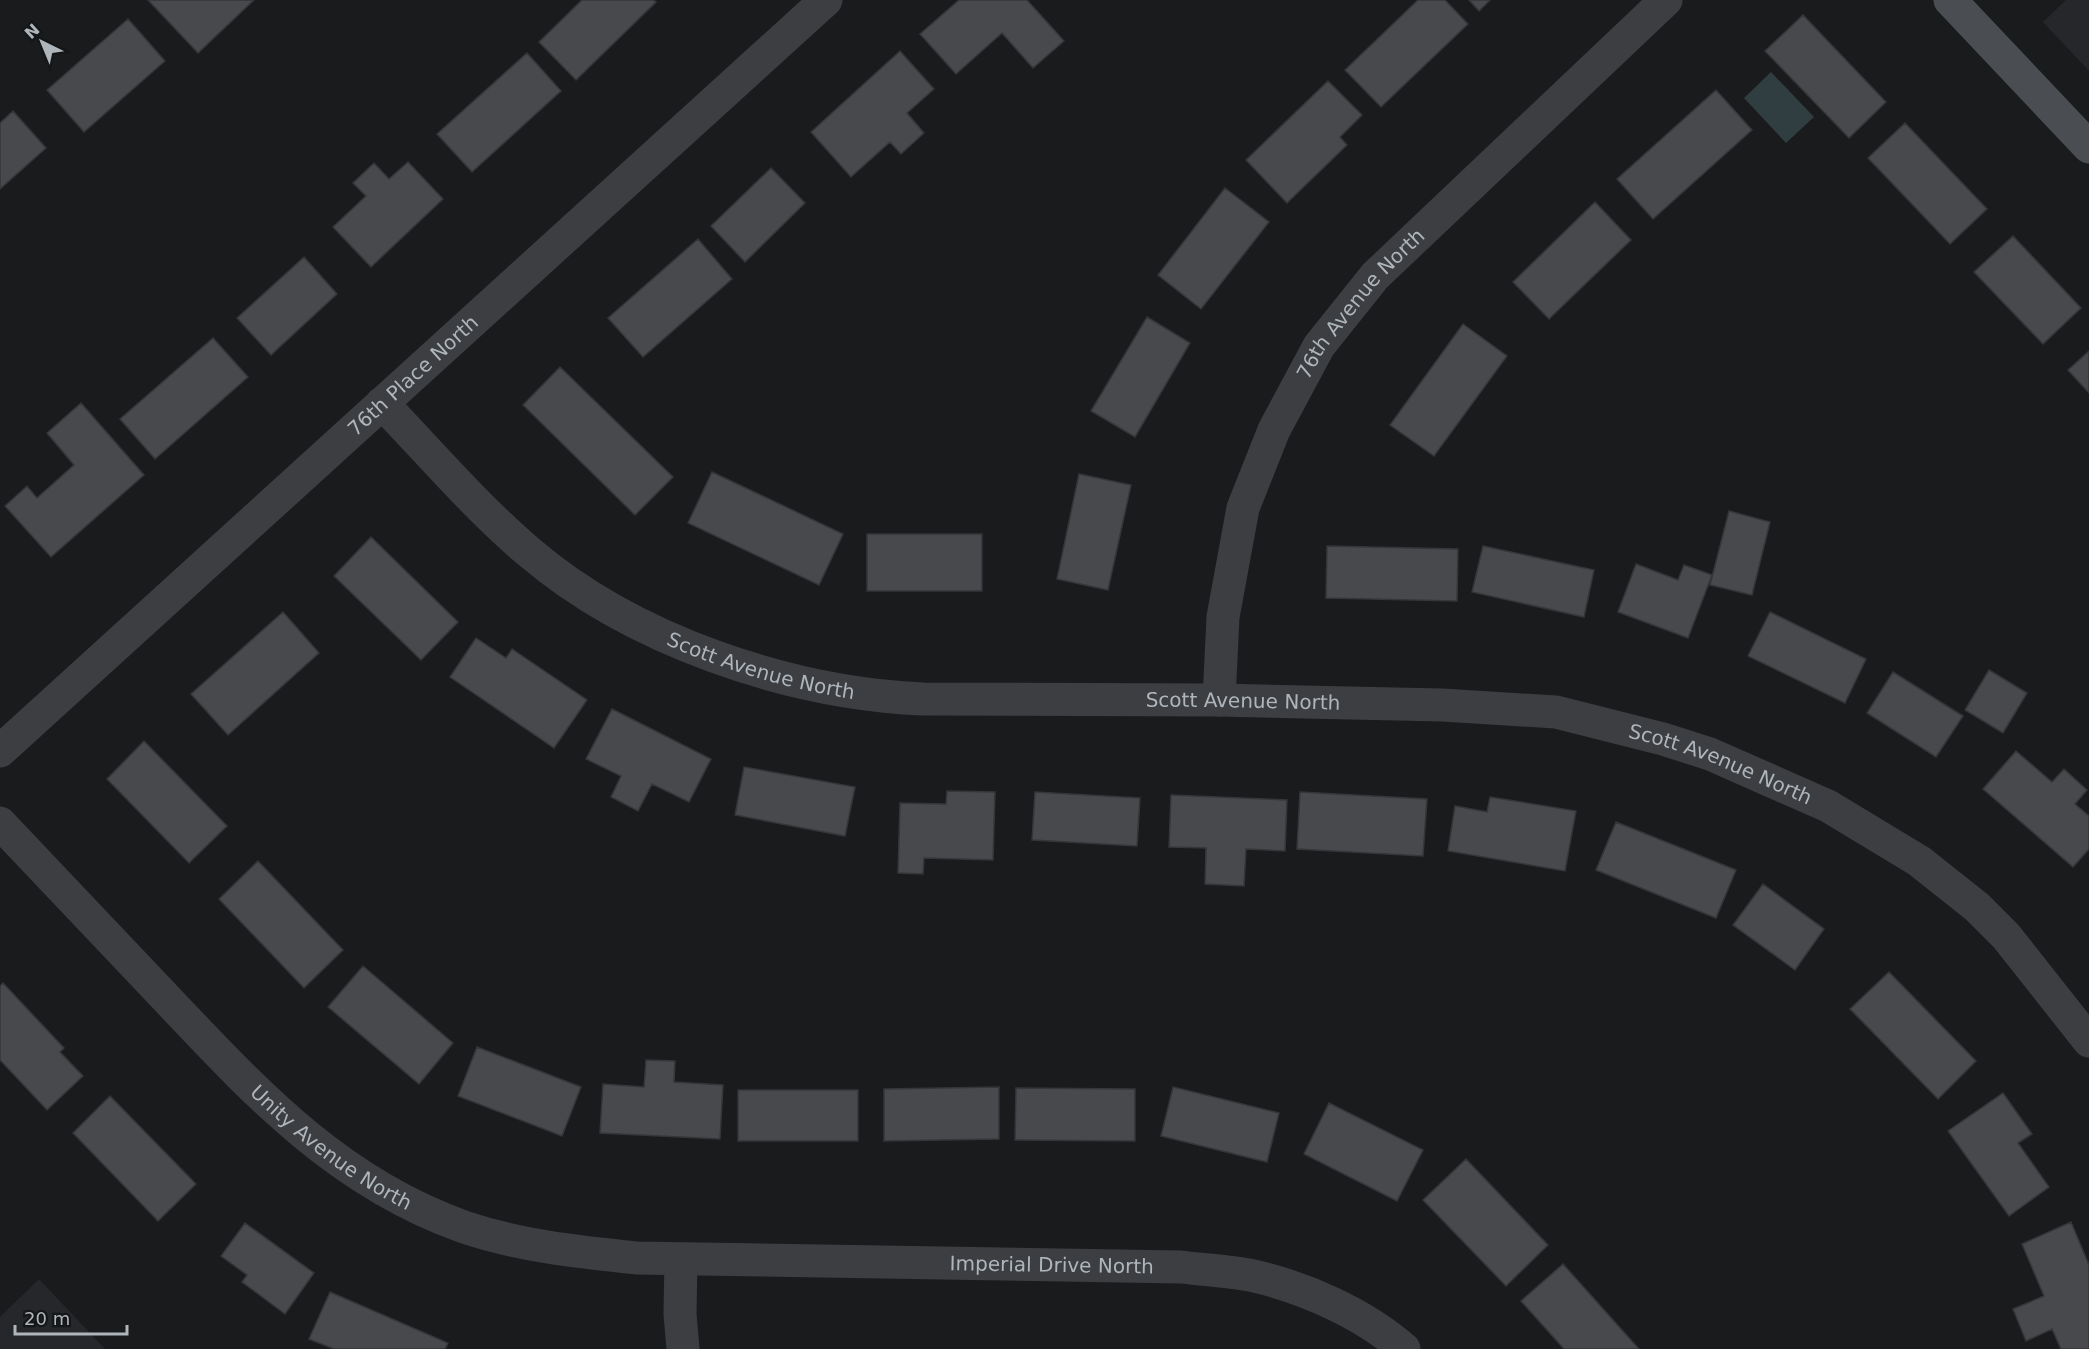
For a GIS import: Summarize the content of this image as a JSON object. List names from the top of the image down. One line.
{"streets":{"street":["76th Avenue North","76th Place North","Scott Avenue North","Unity Avenue North","Imperial Drive North"]},"crossings":[["76th Avenue North","Scott Avenue North"],["76th Place North","Scott Avenue North"],["Unity Avenue North","Imperial Drive North"]],"scale_bar":"20 m","north":"top left"}
